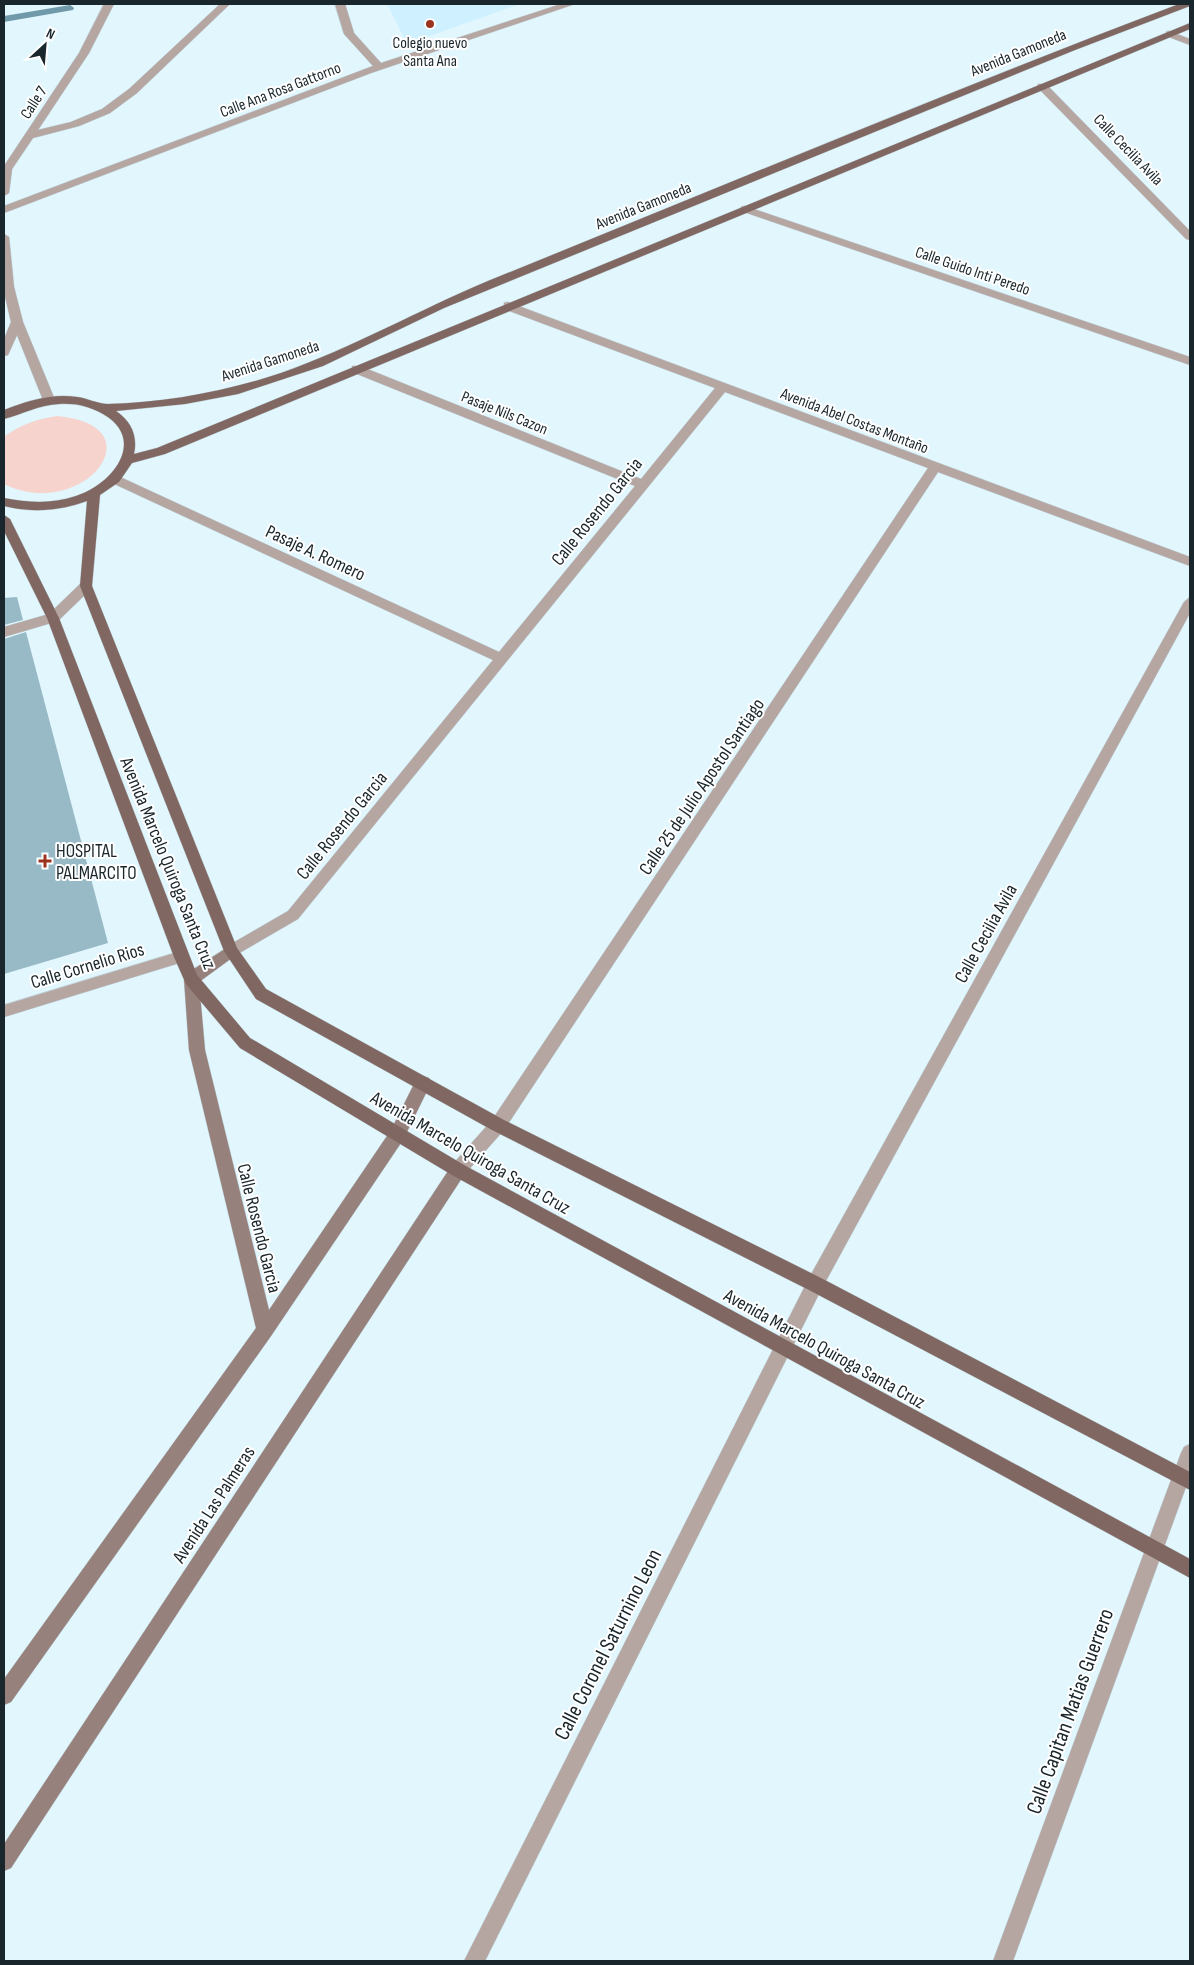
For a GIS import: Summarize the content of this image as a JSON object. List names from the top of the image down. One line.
{"streets":{"main road":["Avenida Gamoneda","Avenida Marcelo Quiroga Santa Cruz"],"street":["Calle Ana Rosa Gattorno","Calle 7","Calle Cecilia Avila","Calle Guido Inti Peredo","Pasaje Nils Cazon","Avenida Abel Costas Montaño","Calle Rosendo Garcia","Pasaje A. Romero","Calle 25 de Julio Apostol Santiago","Calle Cornelio Rios","Avenida Las Palmeras","Calle Coronel Saturnino Leon","Calle Capitan Matias Guerrero"]},"crossings":[["Avenida Gamoneda","Calle Cecilia Avila"],["Avenida Gamoneda","Calle Guido Inti Peredo"],["Avenida Gamoneda","Pasaje Nils Cazon"],["Avenida Gamoneda","Avenida Abel Costas Montaño"],["Calle Cecilia Avila","Avenida Marcelo Quiroga Santa Cruz"],["Calle Cecilia Avila","Calle Coronel Saturnino Leon"],["Pasaje Nils Cazon","Calle Rosendo Garcia"],["Avenida Abel Costas Montaño","Calle Rosendo Garcia"],["Avenida Abel Costas Montaño","Calle 25 de Julio Apostol Santiago"],["Calle Rosendo Garcia","Pasaje A. Romero"],["Calle Rosendo Garcia","Avenida Marcelo Quiroga Santa Cruz"],["Calle 25 de Julio Apostol Santiago","Avenida Marcelo Quiroga Santa Cruz"],["Calle 25 de Julio Apostol Santiago","Avenida Las Palmeras"],["Avenida Marcelo Quiroga Santa Cruz","Calle Cornelio Rios"],["Avenida Marcelo Quiroga Santa Cruz","Avenida Las Palmeras"],["Avenida Marcelo Quiroga Santa Cruz","Calle Coronel Saturnino Leon"],["Avenida Marcelo Quiroga Santa Cruz","Calle Capitan Matias Guerrero"]],"places":{"other":["Colegio nuevo Santa Ana"],"health":["HOSPITAL PALMARCITO"]},"north":"top right"}
